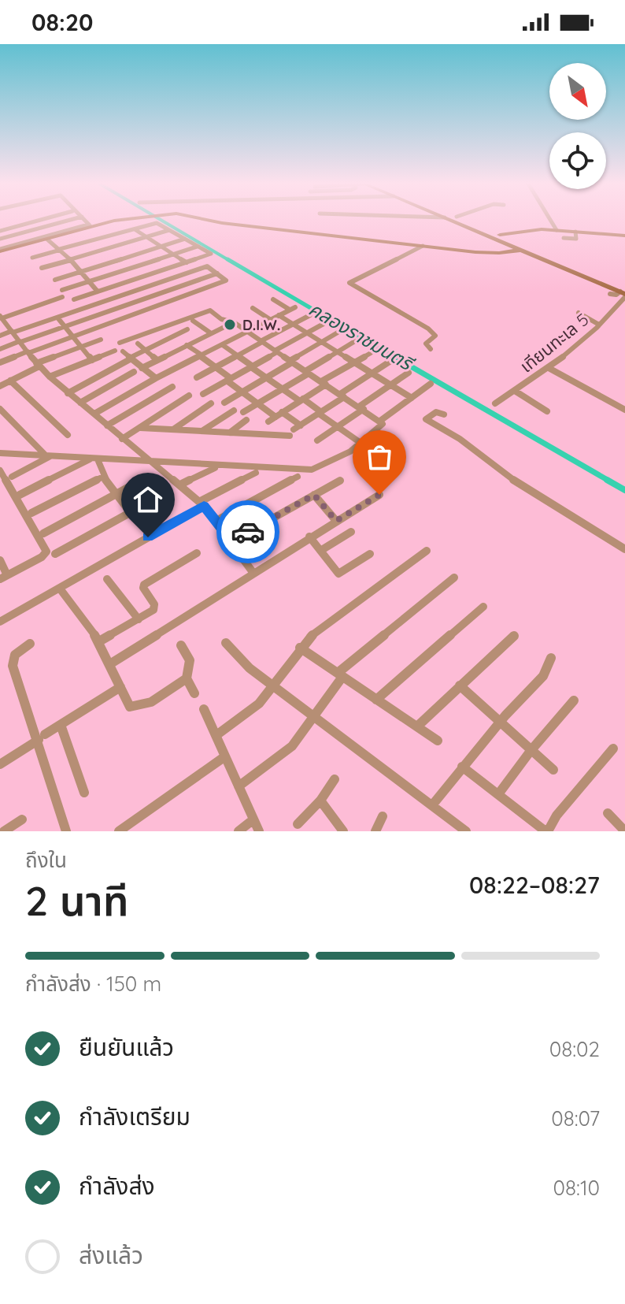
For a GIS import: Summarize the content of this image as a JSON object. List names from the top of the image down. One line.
{"streets":{"street":["เทียนทะเล 5"]},"water":["คลองราชมนตรี"],"places":["D.I.W."],"north":"bottom right","page":{"status":"08:20","heading":["2 นาที","ถึงใน","08:22–08:27"],"bar":"กำลังส่ง · 150 m","list":[["ยืนยันแล้ว","08:02"],["กำลังเตรียม","08:07"],["กำลังส่ง","08:10"],"ส่งแล้ว"]}}
